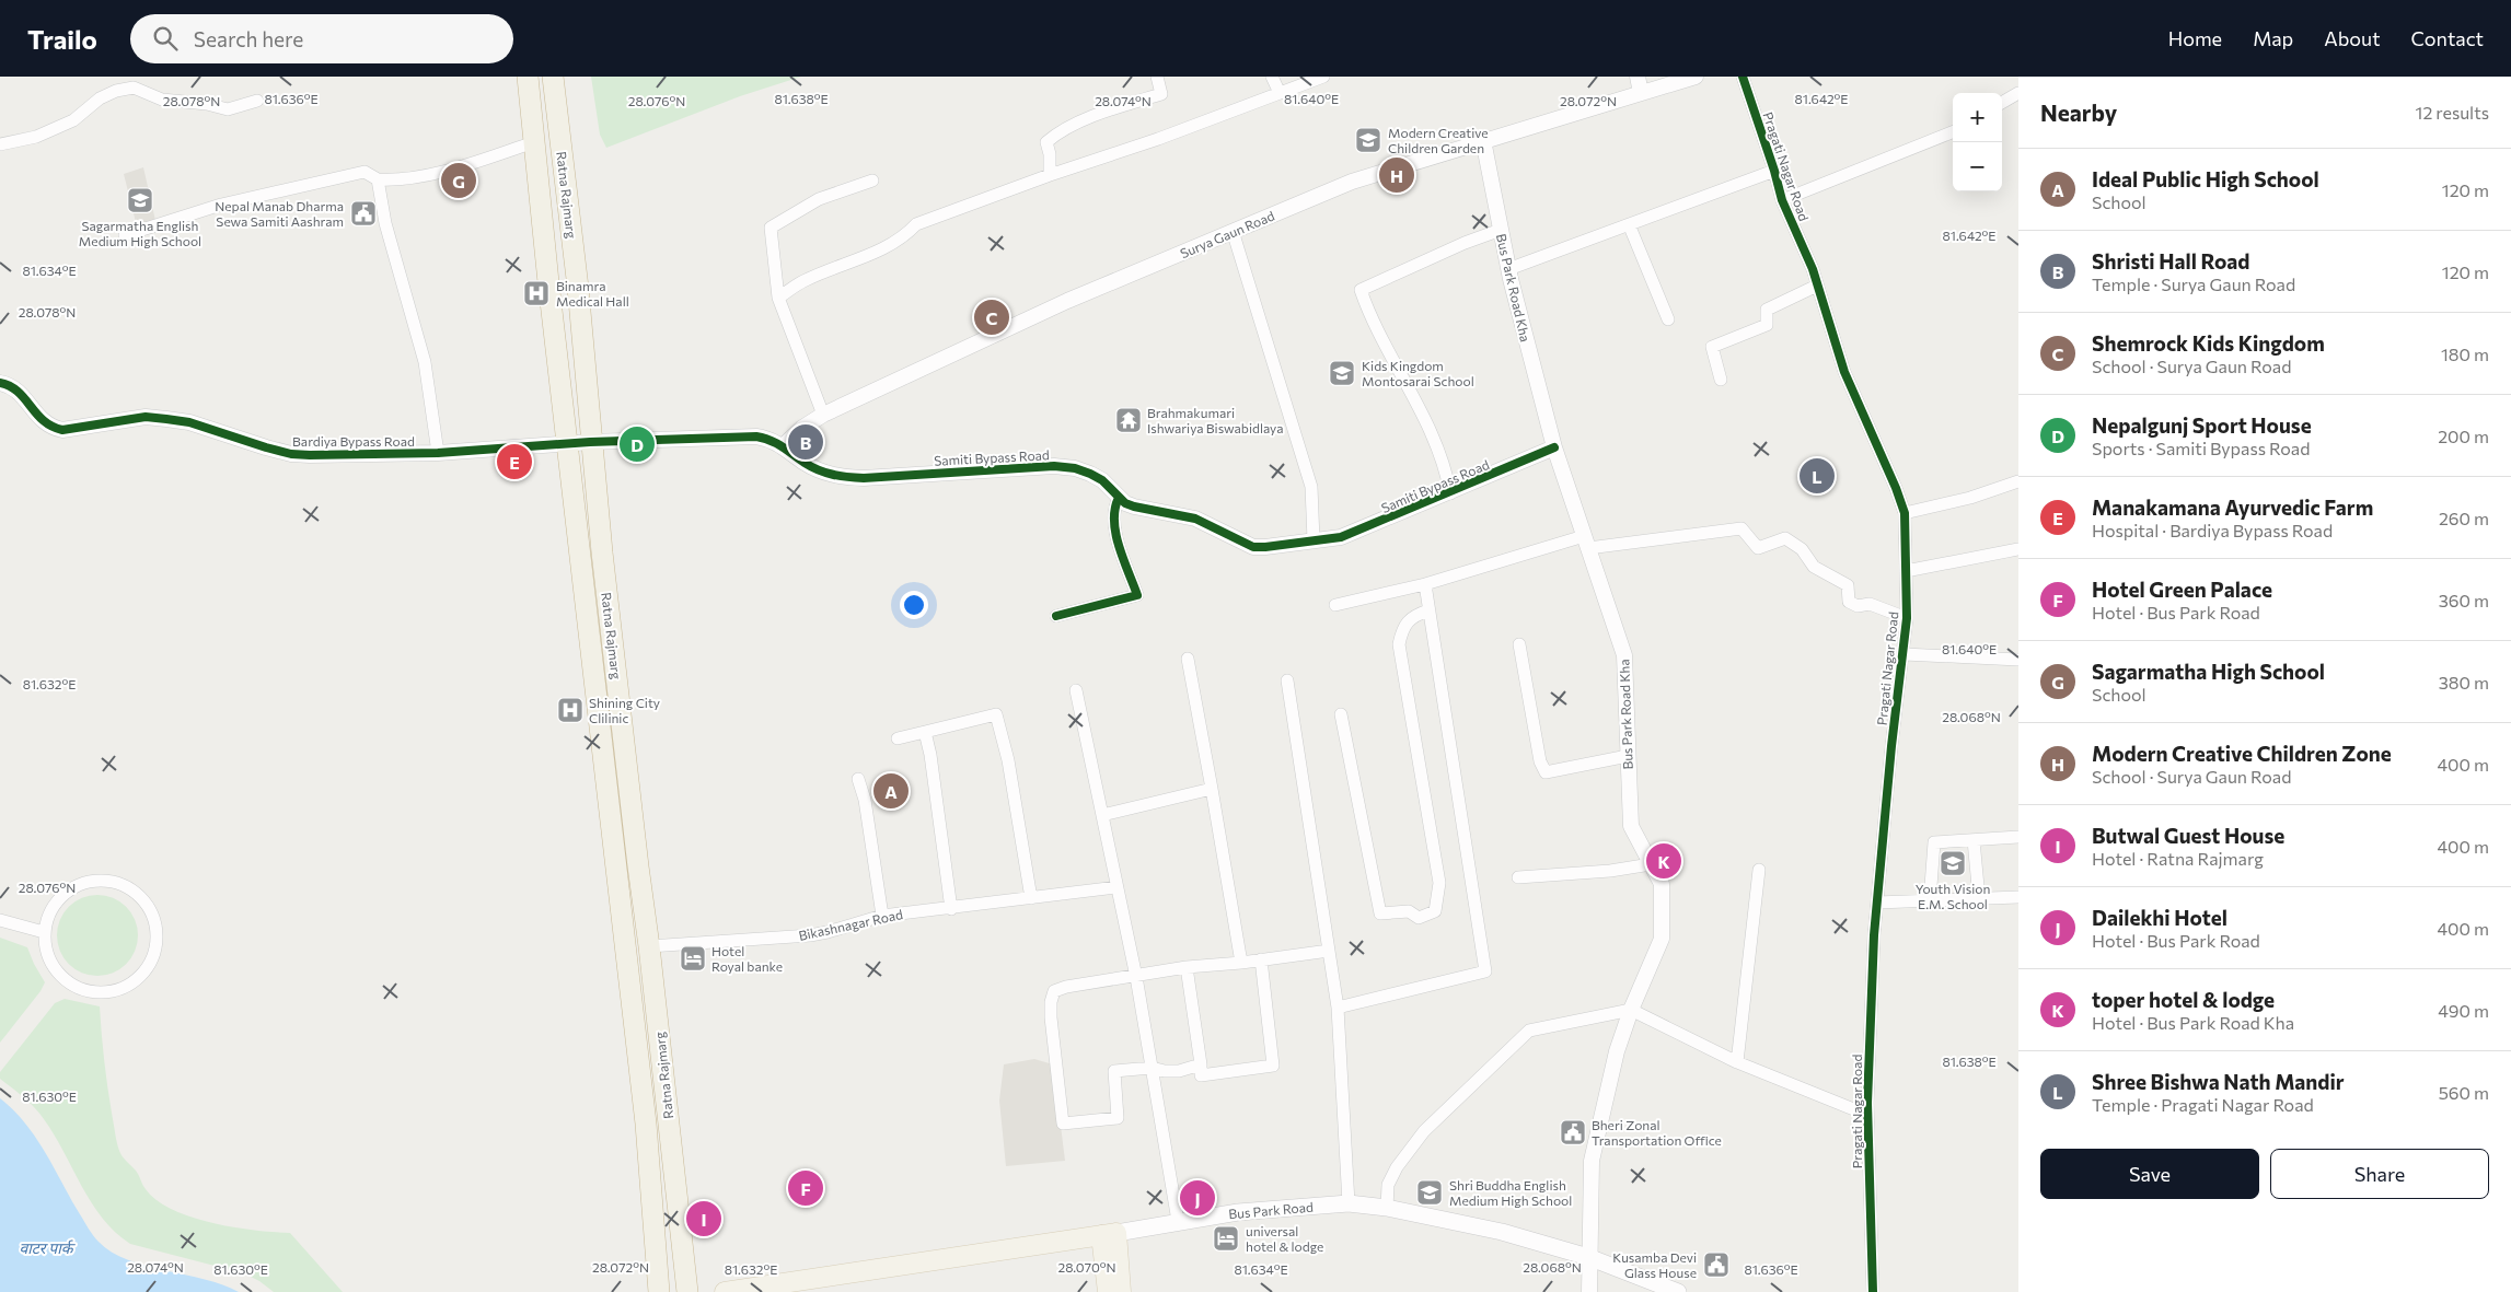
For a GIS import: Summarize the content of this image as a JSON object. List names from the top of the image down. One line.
{"streets":{"highway":["Ratna Rajmarg"],"main road":["Bus Park Road"],"street":["Pragati Nagar Road","Surya Gaun Road","Bus Park Road Kha","Bardiya Bypass Road","Samiti Bypass Road","Bikashnagar Road"]},"crossings":[["Ratna Rajmarg","Bardiya Bypass Road"],["Ratna Rajmarg","Samiti Bypass Road"],["Ratna Rajmarg","Bikashnagar Road"],["Surya Gaun Road","Bus Park Road Kha"],["Surya Gaun Road","Samiti Bypass Road"],["Bus Park Road Kha","Samiti Bypass Road"],["Bus Park Road Kha","Bus Park Road"],["Bardiya Bypass Road","Samiti Bypass Road"]],"water":["वाटर पार्क"],"places":{"school or university":["Modern Creative Children Garden","Sagarmatha English Medium High School","Kids Kingdom Montosarai School","Youth Vision E.M. School","Shri Buddha English Medium High School"],"public building":["Nepal Manab Dharma Sewa Samiti Aashram","Bheri Zonal Transportation Office","Kusamba Devi Glass House"],"hospital":["Binamra Medical Hall","Shining City Clilinic"],"temple":["Brahmakumari Ishwariya Biswabidlaya"],"hotel":["Hotel Royal banke","universal hotel & lodge"]},"page":{"header":"Trailo","search":"Search here","nav":["Home","Map","About","Contact"],"heading":["Nearby","12 results"],"map_buttons":["+","−"],"list":[{"mark":"A","name":"Ideal Public High School","note":"School","value":"120 m"},{"mark":"B","name":"Shristi Hall Road","note":"Temple · Surya Gaun Road","value":"120 m"},{"mark":"C","name":"Shemrock Kids Kingdom","note":"School · Surya Gaun Road","value":"180 m"},{"mark":"D","name":"Nepalgunj Sport House","note":"Sports · Samiti Bypass Road","value":"200 m"},{"mark":"E","name":"Manakamana Ayurvedic Farm","note":"Hospital · Bardiya Bypass Road","value":"260 m"},{"mark":"F","name":"Hotel Green Palace","note":"Hotel · Bus Park Road","value":"360 m"},{"mark":"G","name":"Sagarmatha High School","note":"School","value":"380 m"},{"mark":"H","name":"Modern Creative Children Zone","note":"School · Surya Gaun Road","value":"400 m"},{"mark":"I","name":"Butwal Guest House","note":"Hotel · Ratna Rajmarg","value":"400 m"},{"mark":"J","name":"Dailekhi Hotel","note":"Hotel · Bus Park Road","value":"400 m"},{"mark":"K","name":"toper hotel & lodge","note":"Hotel · Bus Park Road Kha","value":"490 m"},{"mark":"L","name":"Shree Bishwa Nath Mandir","note":"Temple · Pragati Nagar Road","value":"560 m"}],"pins":["H","G","C","B","D","E","L","A","K","F","J","I"],"buttons":["Save","Share"]},"coordinates":["81.642°E","81.636°E","81.638°E","81.640°E","28.078°N","28.076°N","28.074°N","28.072°N","81.634°E","81.632°E","28.068°N","81.630°E","28.070°N"]}
